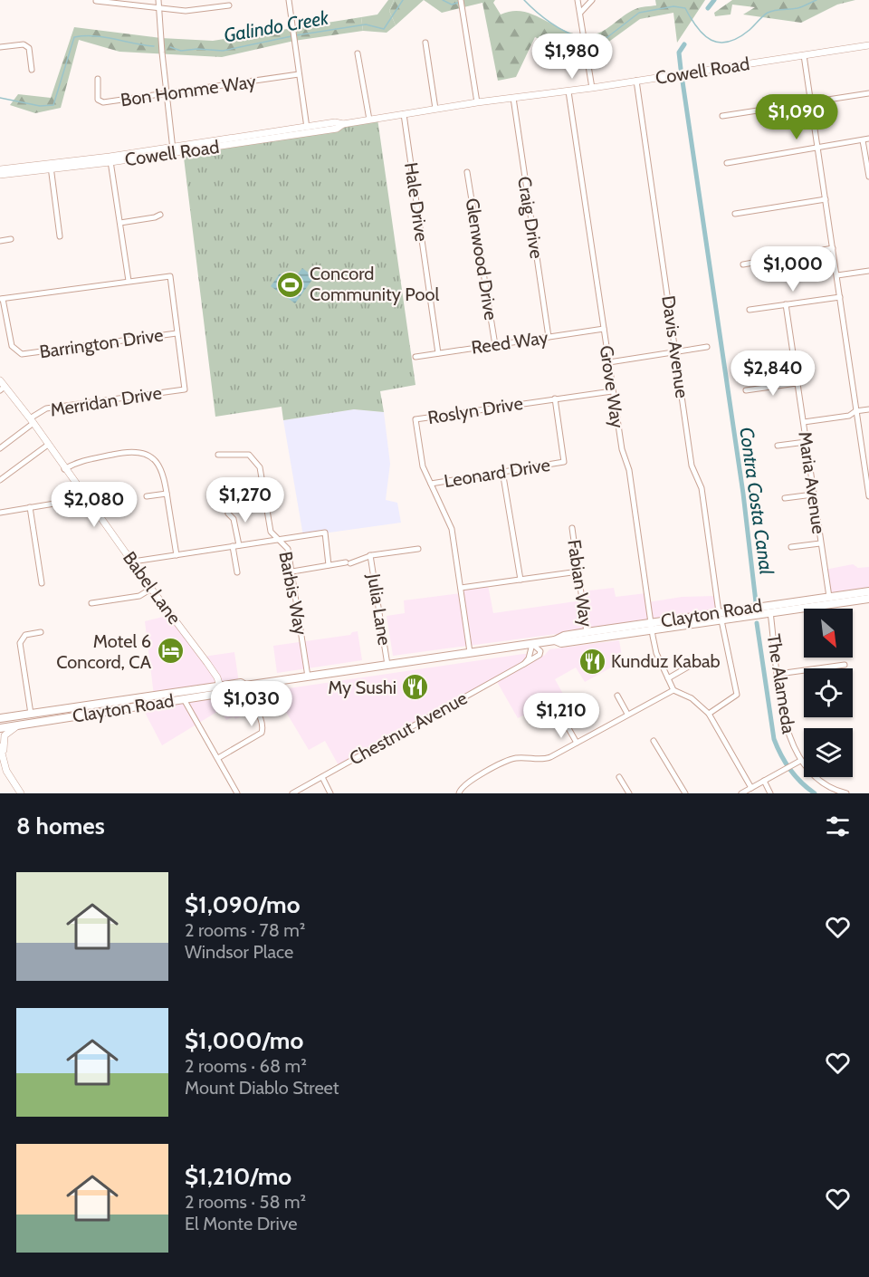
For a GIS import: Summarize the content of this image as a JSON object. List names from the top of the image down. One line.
{"streets":{"main road":["Clayton Road"],"street":["Cowell Road","Bon Homme Way","Hale Drive","Craig Drive","Glenwood Drive","Reed Way","Barrington Drive","Davis Avenue","Grove Way","Merridan Drive","Roslyn Drive","Leonard Drive","Maria Avenue","Fabian Way","Babel Lane","Barbis Way","Julia Lane","The Alameda","Chestnut Avenue"]},"crossings":[["Cowell Road","Hale Drive"],["Cowell Road","Craig Drive"],["Cowell Road","Davis Avenue"],["Cowell Road","Grove Way"],["Hale Drive","Reed Way"],["Craig Drive","Reed Way"],["Glenwood Drive","Reed Way"],["Reed Way","Grove Way"],["Barrington Drive","Merridan Drive"],["Davis Avenue","Clayton Road"],["Grove Way","Roslyn Drive"],["Grove Way","Clayton Road"],["Merridan Drive","Babel Lane"],["Roslyn Drive","Leonard Drive"],["Roslyn Drive","Clayton Road"],["Maria Avenue","Clayton Road"],["Fabian Way","Clayton Road"],["Babel Lane","Clayton Road"],["Barbis Way","Clayton Road"],["Julia Lane","Clayton Road"],["Clayton Road","The Alameda"],["Clayton Road","Chestnut Avenue"]],"water":["Galindo Creek","Contra Costa Canal"],"places":{"sports":["Concord Community Pool"],"hotel":["Motel 6 Concord, CA"],"restaurant":["Kunduz Kabab","My Sushi"]},"north":"bottom right","page":{"price":["$1,980","$1,090","$1,000","$2,840","$1,270","$2,080","$1,030","$1,210"],"heading":"8 homes","list":[{"name":"$1,090/mo","note":"2 rooms · 78 m² · Windsor Place"},{"name":"$1,000/mo","note":"2 rooms · 68 m² · Mount Diablo Street"},{"name":"$1,210/mo","note":"2 rooms · 58 m² · El Monte Drive"}]}}
